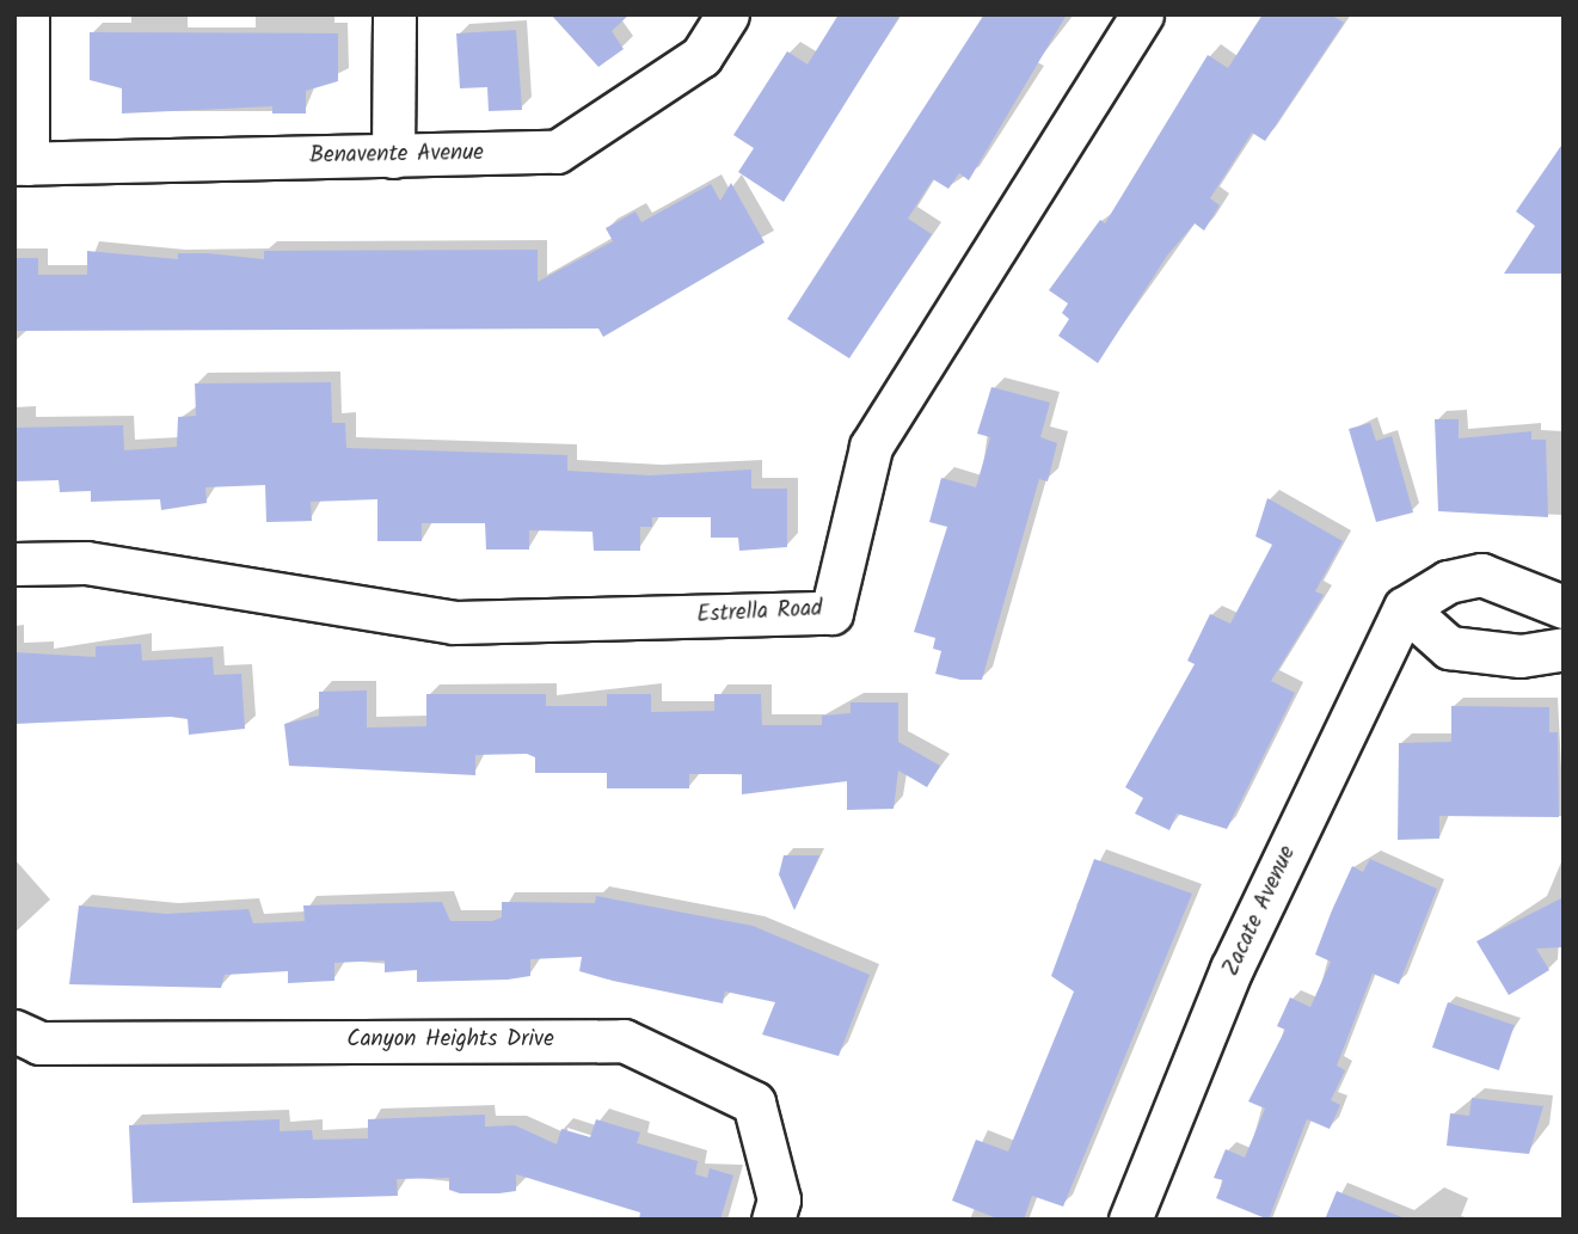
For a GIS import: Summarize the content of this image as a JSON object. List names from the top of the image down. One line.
{"streets":{"street":["Benavente Avenue","Estrella Road","Zacate Avenue","Canyon Heights Drive"]}}
